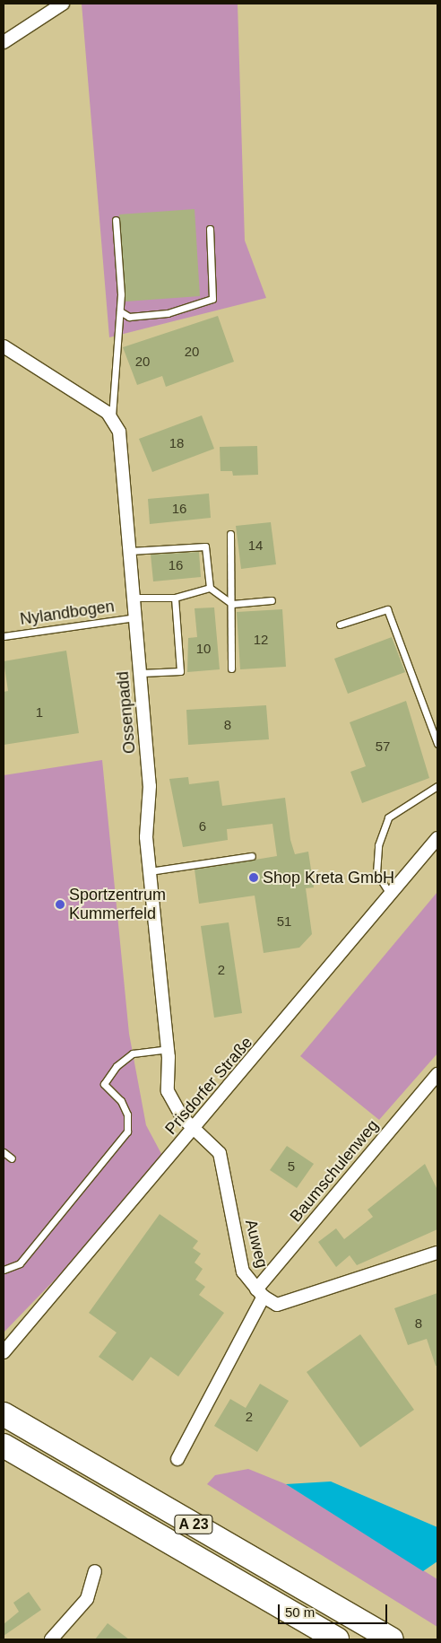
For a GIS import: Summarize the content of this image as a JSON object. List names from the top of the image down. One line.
{"streets":{"highway":["A 23"],"street":["Ossenpadd","Prisdorfer Straße","Baumschulenweg","Auweg"],"lane":["Nylandbogen"]},"crossings":[["Nylandbogen","Ossenpadd"],["Ossenpadd","Prisdorfer Straße"],["Ossenpadd","Auweg"],["Prisdorfer Straße","Auweg"],["Baumschulenweg","Auweg"]],"places":["Shop Kreta GmbH","Sportzentrum Kummerfeld"],"house_numbers":["20","20","18","16","14","16","12","10","1","8","57","6","51","2","5","8","2"],"scale_bar":"50 m"}
